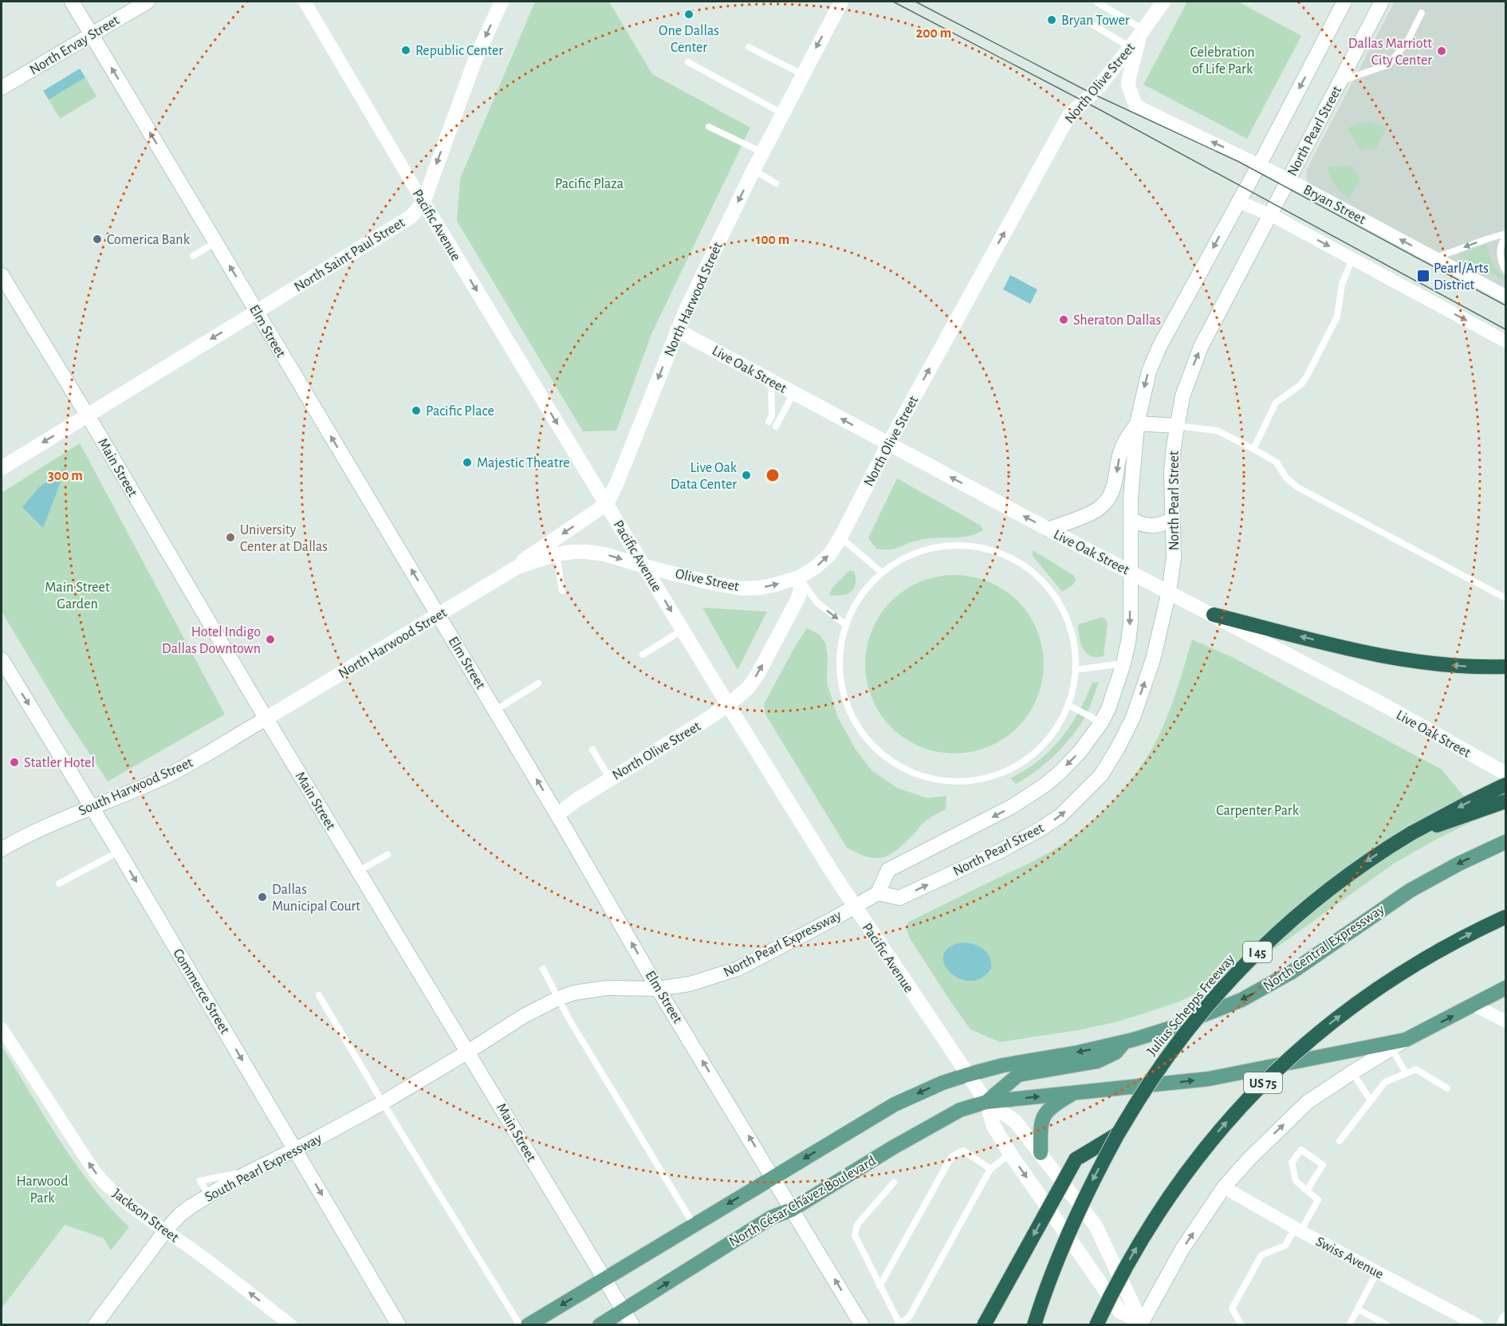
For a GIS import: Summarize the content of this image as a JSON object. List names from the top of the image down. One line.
{"streets":{"highway":["I 45","Julius Schepps Freeway","US 75"],"main road":["North Ervay Street","North Olive Street","North Pearl Street","Pacific Avenue","North Saint Paul Street","North Harwood Street","Elm Street","Live Oak Street","Main Street","Olive Street","South Harwood Street","North Pearl Expressway","North Central Expressway","Commerce Street","South Pearl Expressway","North César Chávez Boulevard"],"street":["Bryan Street","Jackson Street","Swiss Avenue"]},"crossings":[["North Ervay Street","Elm Street"],["North Olive Street","Pacific Avenue"],["North Olive Street","Elm Street"],["North Olive Street","Live Oak Street"],["North Olive Street","Olive Street"],["North Pearl Street","Bryan Street"],["North Pearl Street","Live Oak Street"],["Pacific Avenue","North Saint Paul Street"],["Pacific Avenue","North Harwood Street"],["Pacific Avenue","Olive Street"],["Pacific Avenue","North Pearl Expressway"],["Pacific Avenue","North Central Expressway"],["Pacific Avenue","North César Chávez Boulevard"],["North Saint Paul Street","Elm Street"],["North Saint Paul Street","Main Street"],["North Harwood Street","Elm Street"],["North Harwood Street","Live Oak Street"],["North Harwood Street","Main Street"],["North Harwood Street","Olive Street"],["North Harwood Street","South Harwood Street"],["Elm Street","North Pearl Expressway"],["Elm Street","North César Chávez Boulevard"],["Main Street","South Harwood Street"],["Main Street","North Pearl Expressway"],["Main Street","South Pearl Expressway"],["Main Street","North César Chávez Boulevard"],["South Harwood Street","Commerce Street"],["North Pearl Expressway","South Pearl Expressway"],["Commerce Street","South Pearl Expressway"],["South Pearl Expressway","Jackson Street"]],"one_way":["North Olive Street","North Saint Paul Street","Elm Street","Olive Street","Commerce Street","Jackson Street"],"parks":["Celebration of Life Park","Pacific Plaza","Main Street Garden","Carpenter Park","Harwood Park"],"places":{"other":["One Dallas Center","Bryan Tower","Republic Center","Dallas Marriott City Center","Comerica Bank","Sheraton Dallas","Pacific Place","Majestic Theatre","Live Oak Data Center","University Center at Dallas","Hotel Indigo Dallas Downtown","Statler Hotel","Dallas Municipal Court"],"transit":["Pearl/Arts District"]},"rings":["200 m","100 m","300 m"]}
